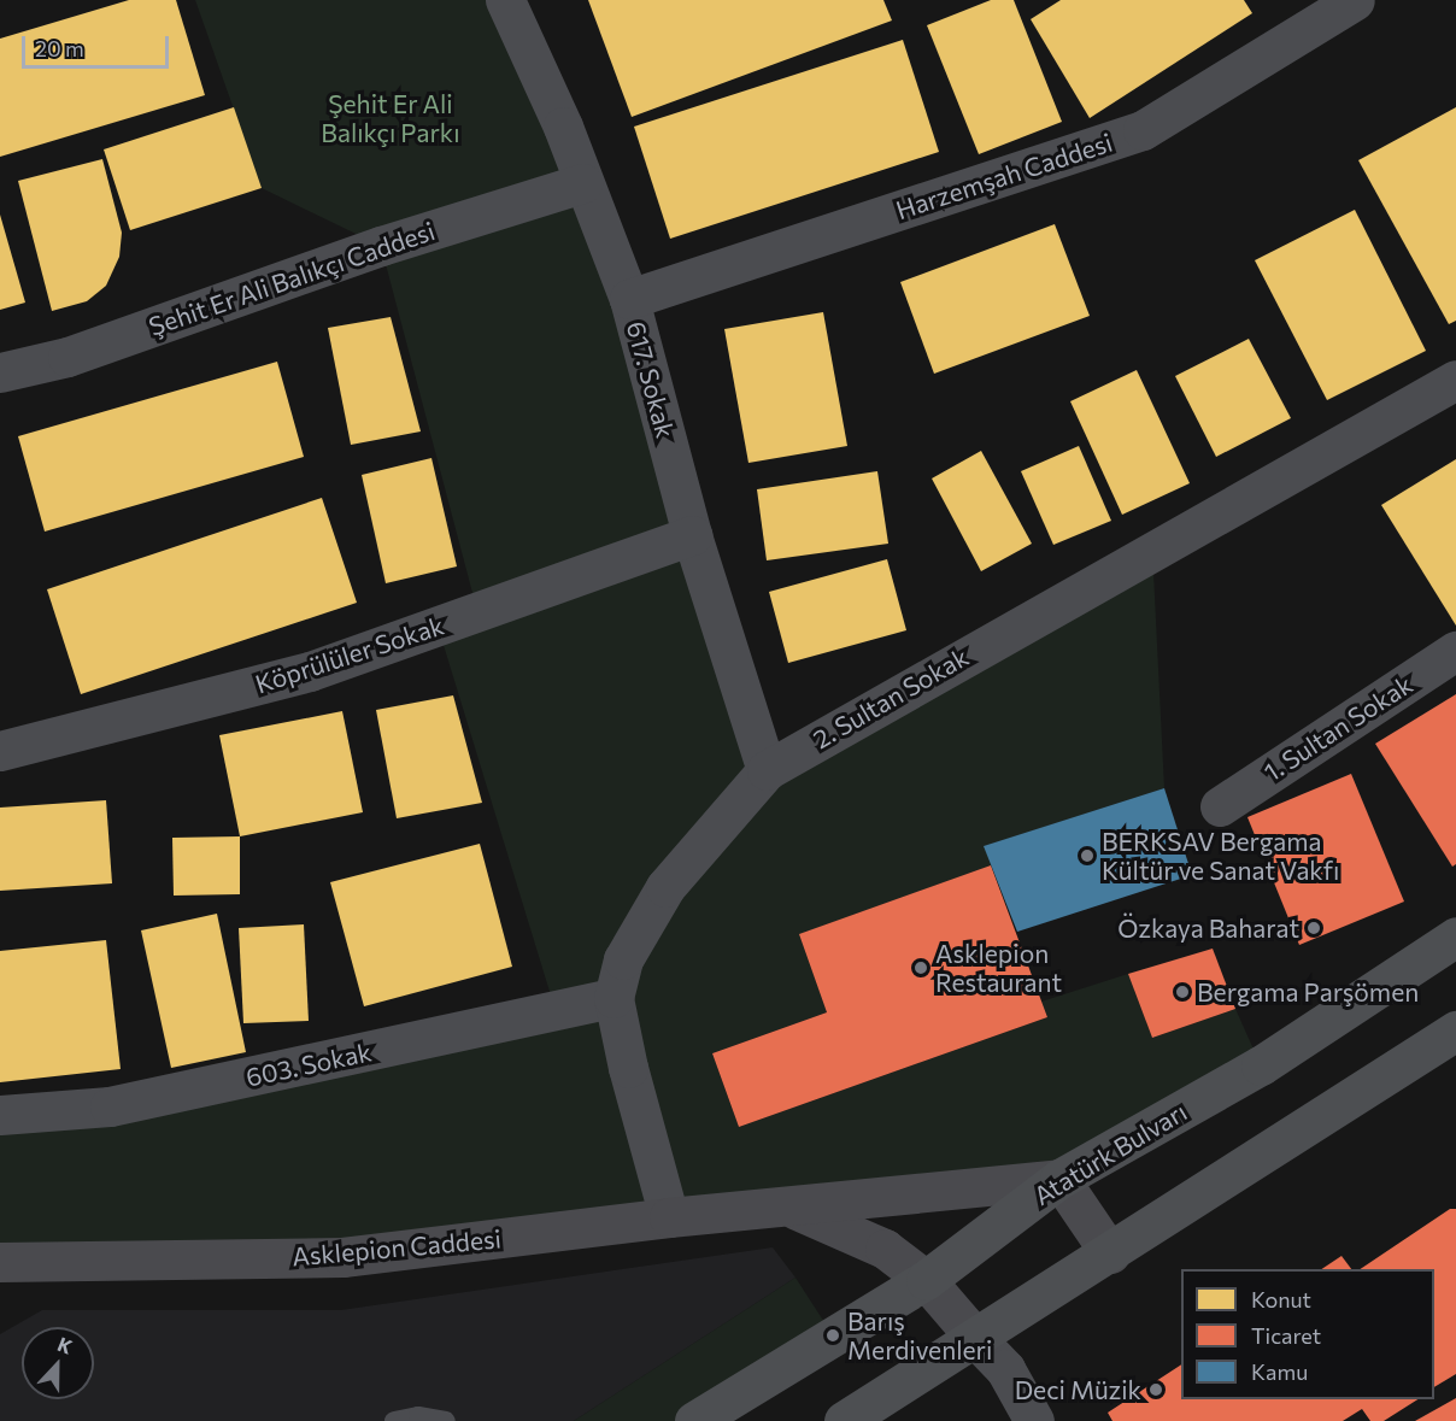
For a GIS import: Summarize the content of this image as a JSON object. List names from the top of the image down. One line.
{"streets":{"main road":["Atatürk Bulvarı","Asklepion Caddesi"],"street":["Harzemşah Caddesi","Şehit Er Ali Balıkçı Caddesi","617. Sokak","Köprülüler Sokak","2. Sultan Sokak","1. Sultan Sokak","603. Sokak"]},"crossings":[["Harzemşah Caddesi","617. Sokak"],["Şehit Er Ali Balıkçı Caddesi","617. Sokak"],["617. Sokak","Köprülüler Sokak"],["617. Sokak","2. Sultan Sokak"],["2. Sultan Sokak","603. Sokak"],["2. Sultan Sokak","Asklepion Caddesi"],["Atatürk Bulvarı","Asklepion Caddesi"]],"parks":["Şehit Er Ali Balıkçı Parkı"],"places":["BERKSAV Bergama Kültür ve Sanat Vakfı","Özkaya Baharat","Asklepion Restaurant","Bergama Parşömen","Barış Merdivenleri","Deci Müzik"],"legend":["Konut","Ticaret","Kamu"],"scale_bar":"20 m","north":"top"}
